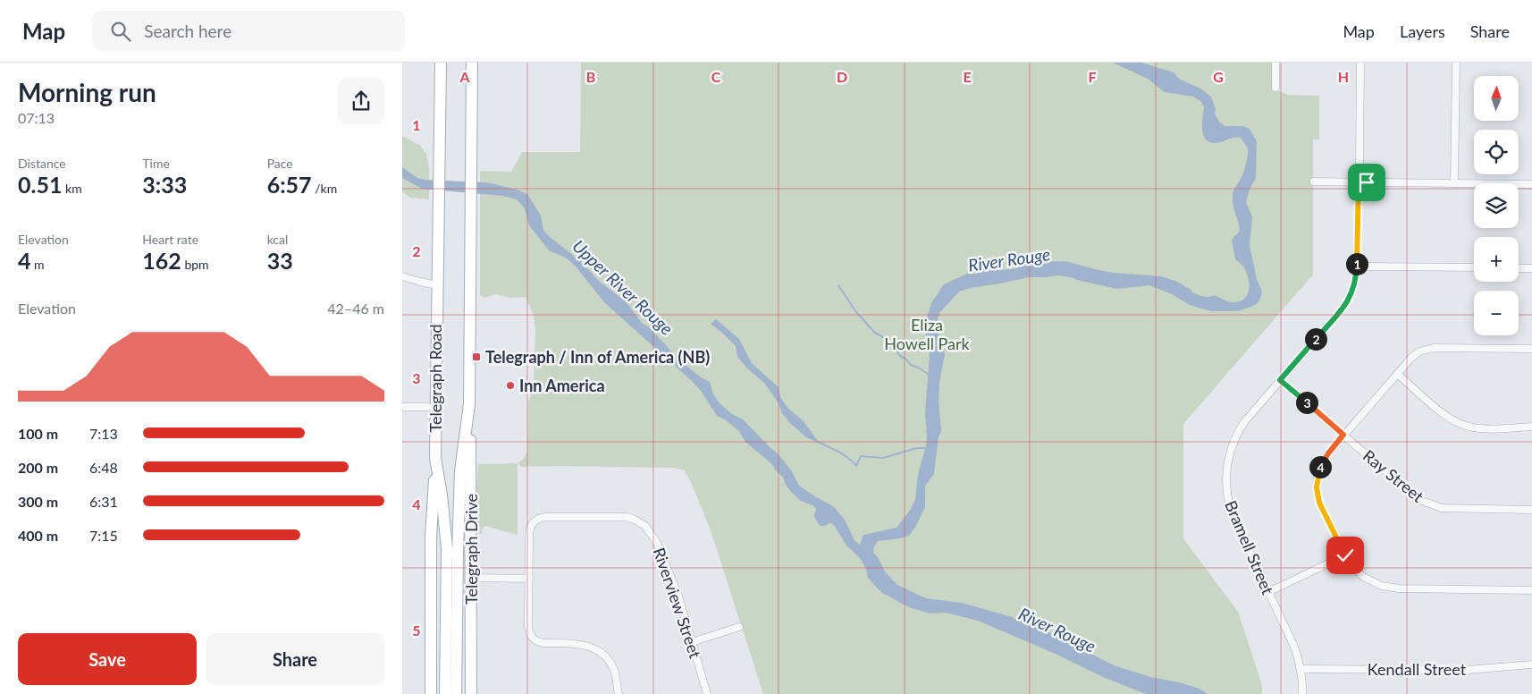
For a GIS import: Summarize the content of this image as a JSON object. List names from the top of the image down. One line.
{"streets":{"main road":["Telegraph Road","Telegraph Drive"],"street":["Ray Street","Bramell Street","Riverview Street","Kendall Street"]},"crossings":[["Telegraph Road","Telegraph Drive"],["Ray Street","Bramell Street"],["Bramell Street","Kendall Street"]],"water":["River Rouge","Upper River Rouge"],"parks":["Eliza Howell Park"],"places":{"transit":["Telegraph / Inn of America (NB)"],"other":["Inn America"]},"north":"top","page":{"header":"Map","search":"Search here","nav":["Map","Layers","Share"],"heading":["Morning run","07:13"],"map_buttons":["+","−"],"stats":[["Distance","0.51 km"],["Time","3:33"],["Pace","6:57 /km"],["Elevation","4 m"],["Heart rate","162 bpm"],["kcal","33"]],"pins":["1","2","3","4"],"chart":["Elevation","42–46 m"],"list":[{"name":"100 m","note":"7:13"},{"name":"200 m","note":"6:48"},{"name":"300 m","note":"6:31"},{"name":"400 m","note":"7:15"}],"buttons":["Save","Share"]},"grid":{"columns":["A","B","C","D","E","F","G","H"],"rows":["1","2","3","4","5"]}}
